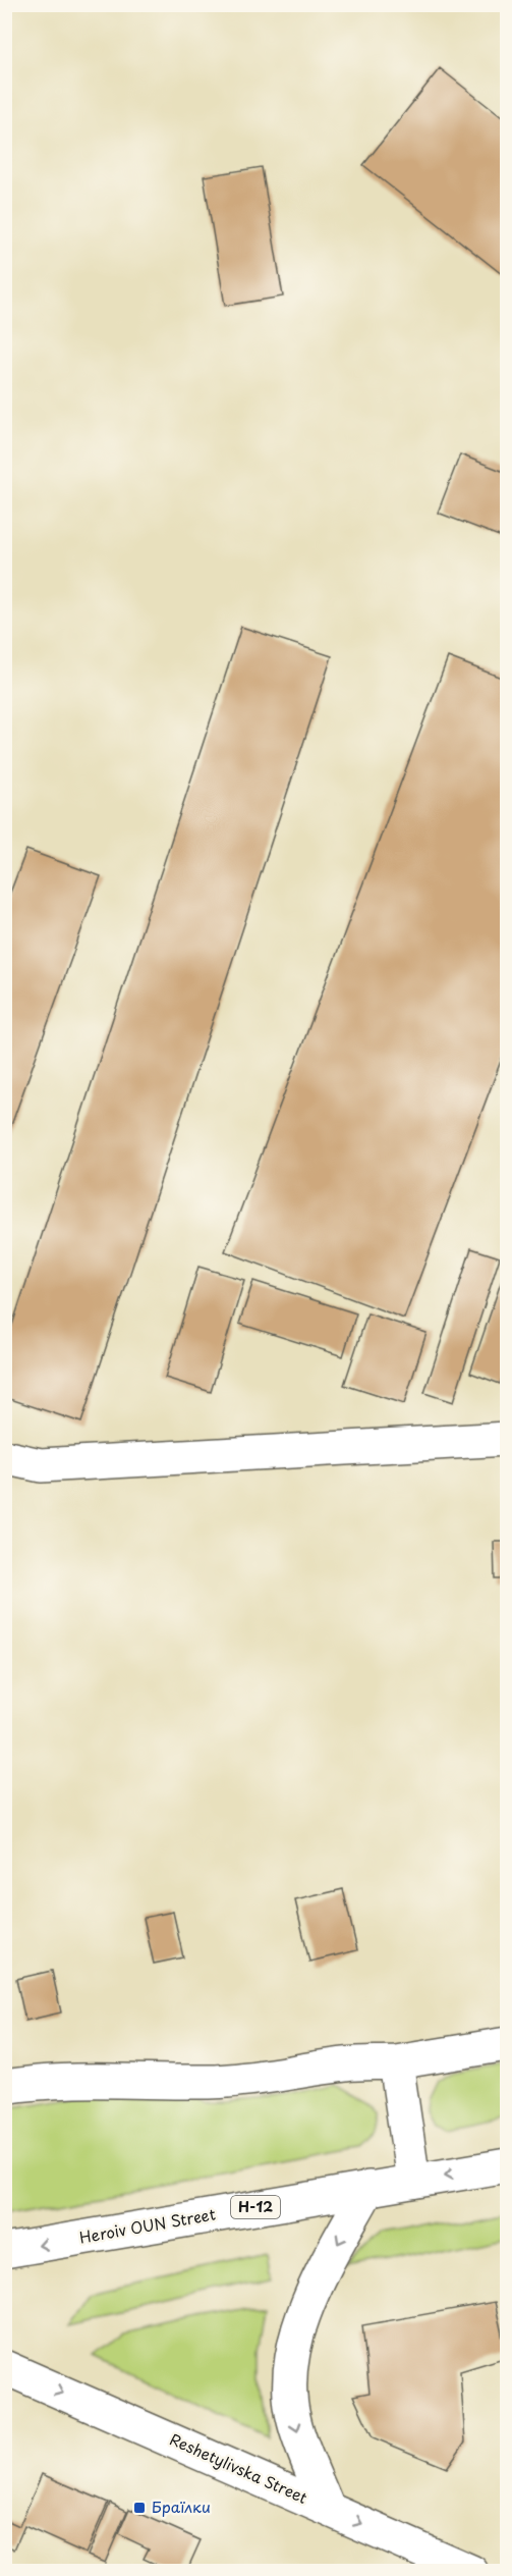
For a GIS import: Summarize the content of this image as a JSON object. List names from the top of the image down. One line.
{"streets":{"main road":["Н-12","Heroiv OUN Street","Reshetylivska Street"]},"one_way":["Reshetylivska Street"],"places":{"transit":["Браїлки"]}}
